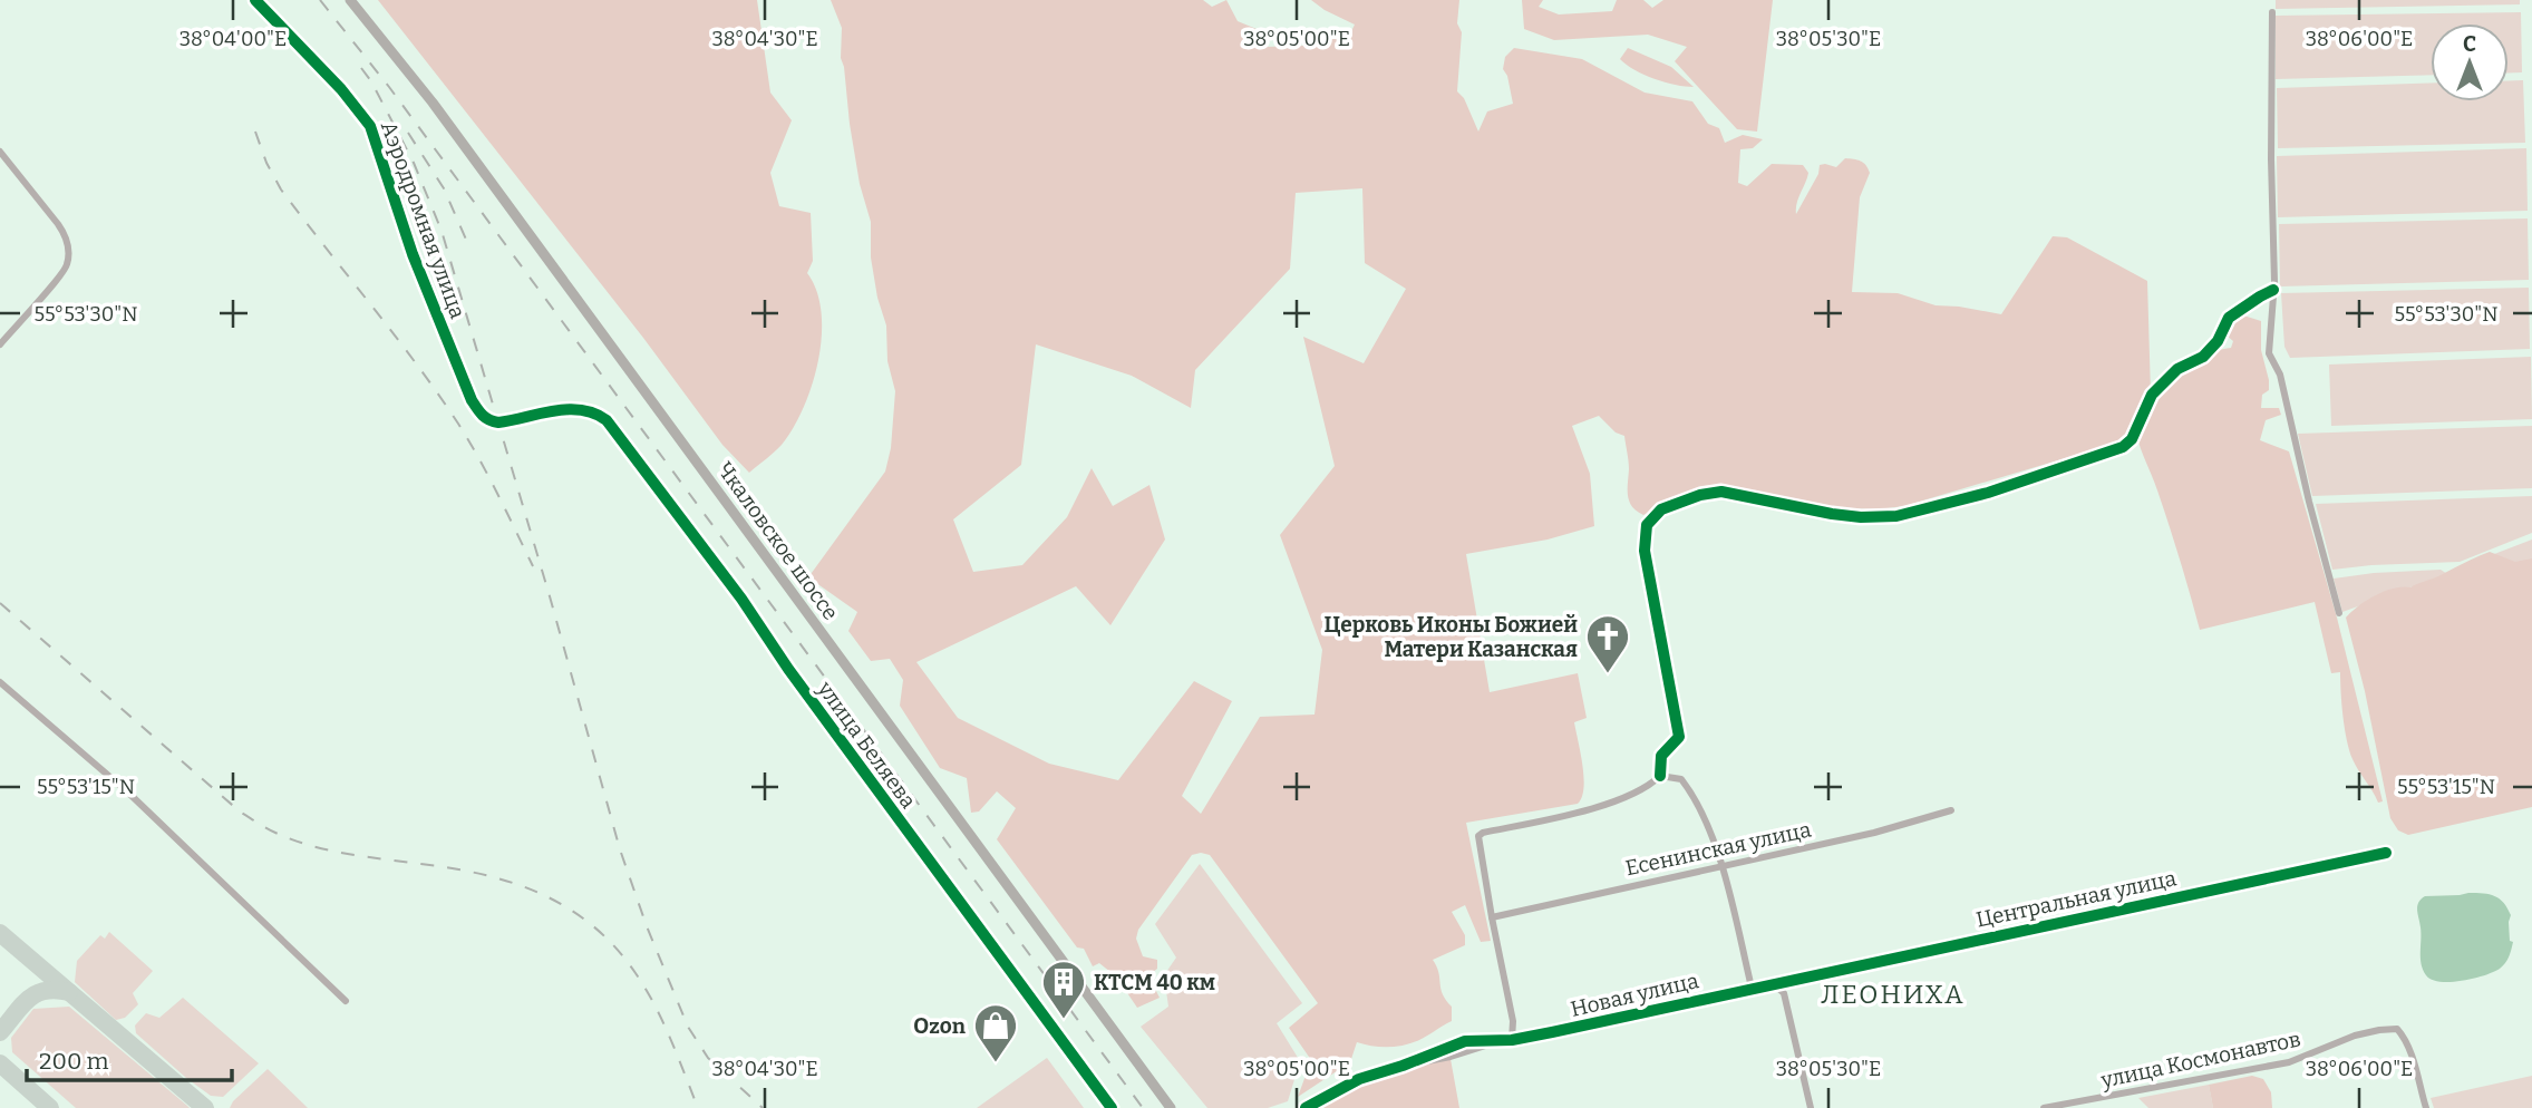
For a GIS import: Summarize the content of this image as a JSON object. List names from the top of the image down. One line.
{"streets":{"street":["Аэродромная улица","Чкаловское шоссе","улица Беляева","Есенинская улица","Центральная улица","Новая улица","улица Космонавтов"]},"crossings":[["Аэродромная улица","улица Беляева"],["Центральная улица","Новая улица"]],"districts":["ЛЕОНИХА"],"places":{"church":["Церковь Иконы Божией Матери Казанская"],"building":["КТСМ 40 км"],"shop":["Ozon"]},"scale_bar":"200 m","north":"top","coordinates":["38°04'00\"E","38°04'30\"E","38°05'00\"E","38°05'30\"E","38°06'00\"E","55°53'30\"N","55°53'15\"N"]}
